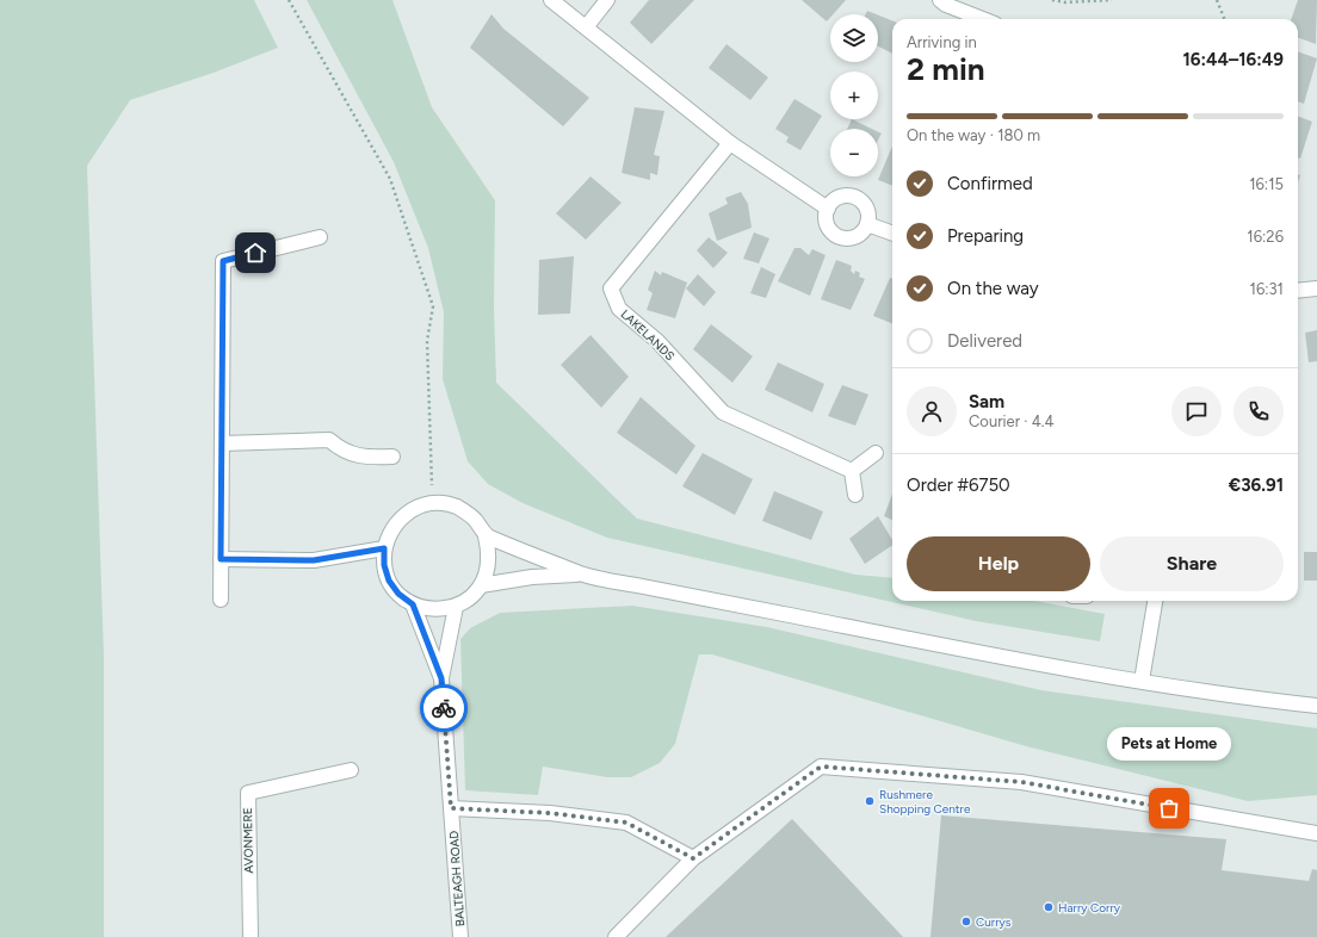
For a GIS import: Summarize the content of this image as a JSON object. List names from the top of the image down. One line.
{"streets":{"street":["LAKELANDS","AVONMERE","BALTEAGH ROAD"]},"places":["Rushmere Shopping Centre","Pets at Home","Harry Corry","Currys"],"page":{"map_buttons":["+","−"],"heading":["2 min","Arriving in","16:44–16:49"],"panel":["Sam","Courier · 4.4","Order #6750","€36.91"],"bar":"On the way · 180 m","list":[["Confirmed","16:15"],["Preparing","16:26"],["On the way","16:31"],"Delivered"],"buttons":["Help","Share"],"bubble":"Pets at Home"}}
